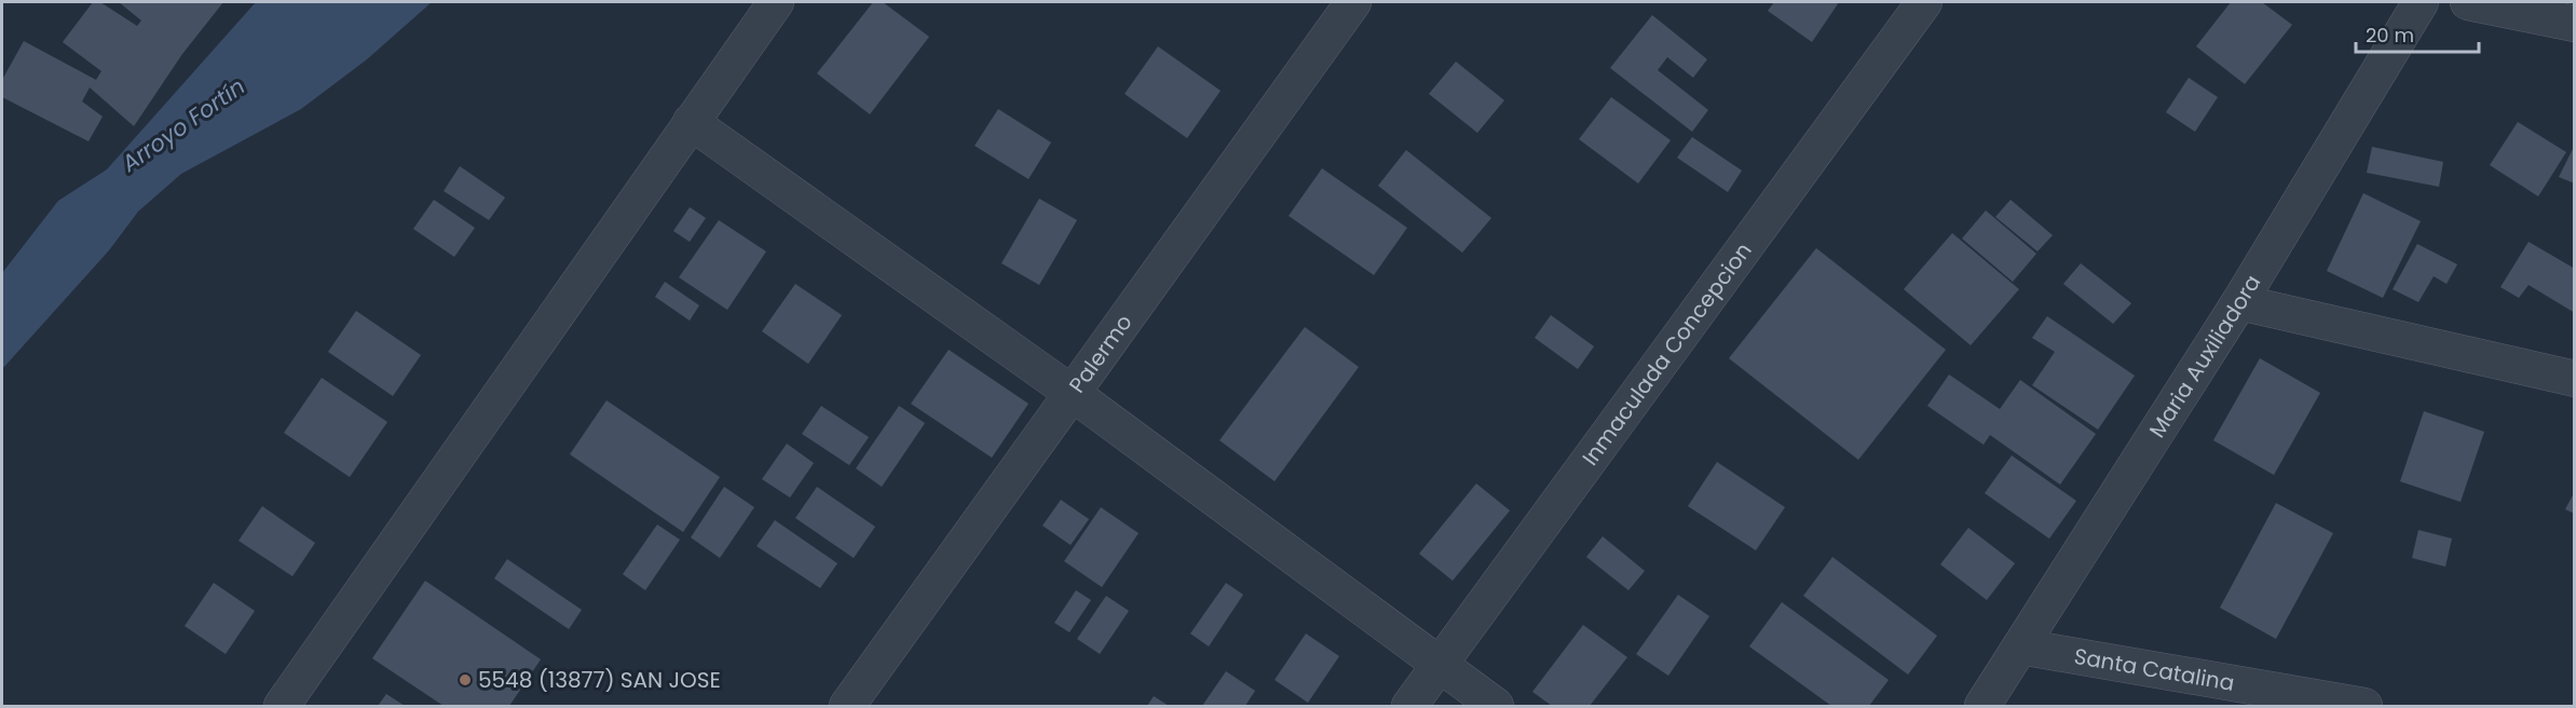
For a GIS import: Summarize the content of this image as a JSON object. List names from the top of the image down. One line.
{"streets":{"street":["Palermo","Inmaculada Concepcion","Maria Auxiliadora","Santa Catalina"]},"crossings":[["Maria Auxiliadora","Santa Catalina"]],"water":["Arroyo Fortín"],"places":["5548 (13877) SAN JOSE"],"scale_bar":"20 m"}
